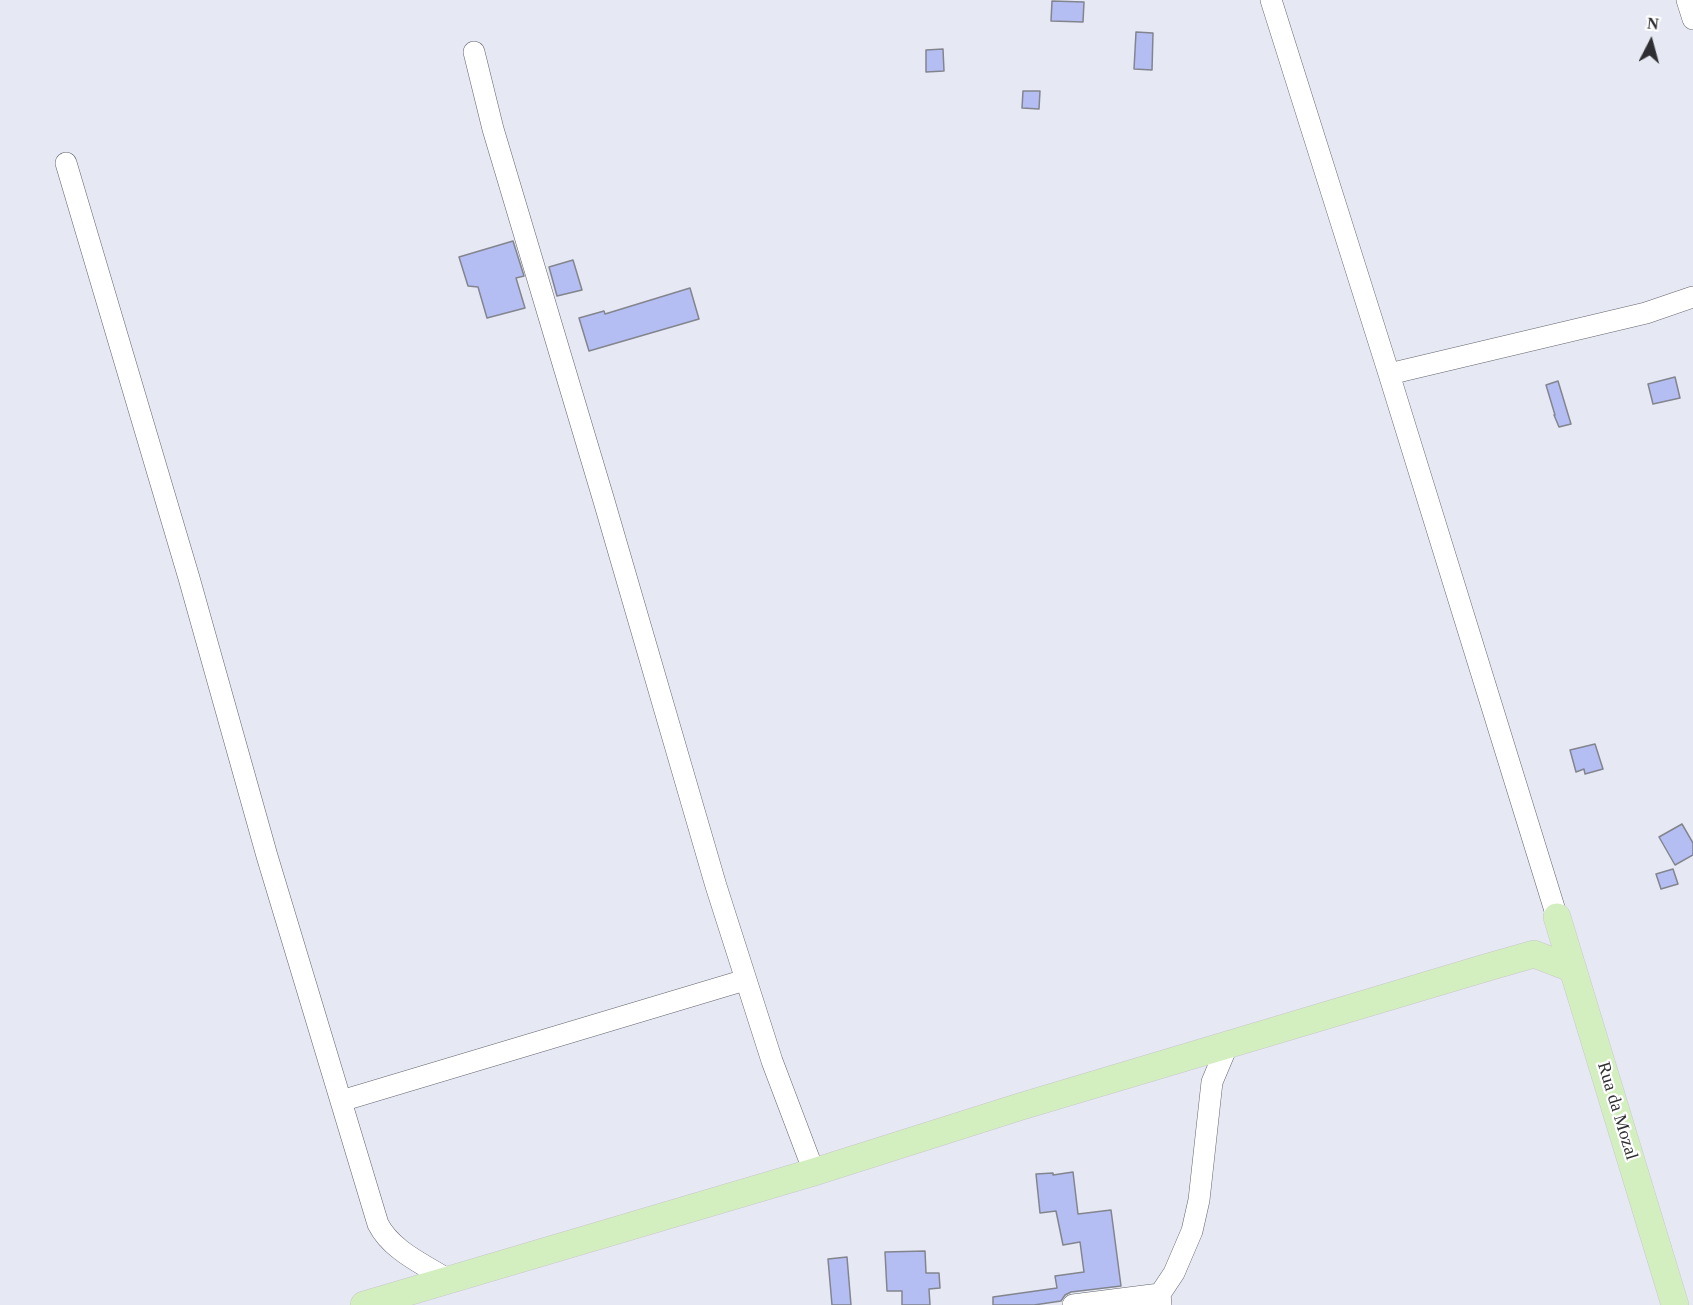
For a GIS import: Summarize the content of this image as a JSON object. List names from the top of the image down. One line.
{"streets":{"main road":["Rua da Mozal"]},"north":"top"}
